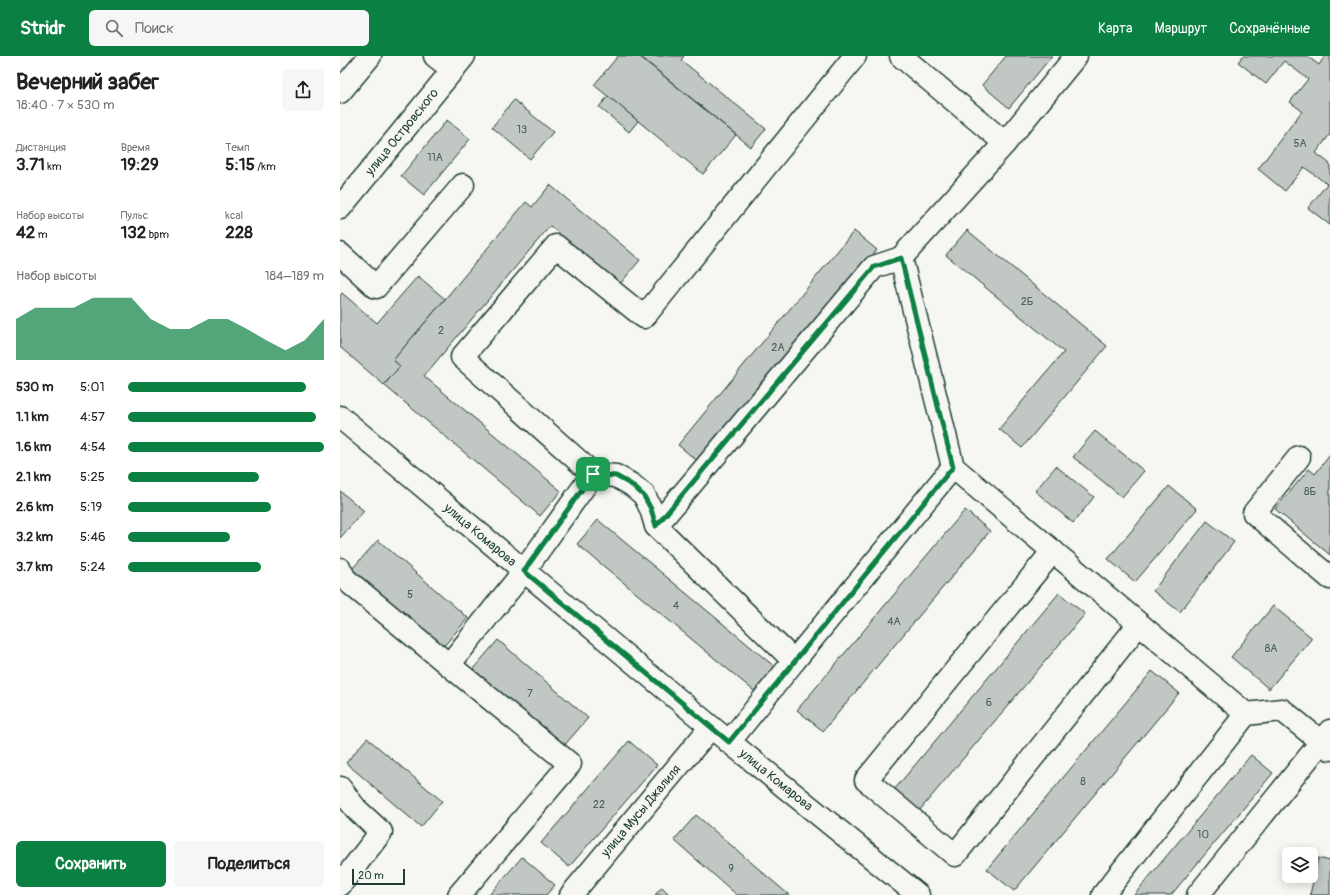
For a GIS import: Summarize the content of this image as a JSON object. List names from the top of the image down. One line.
{"streets":{"street":["улица Островского","улица Комарова","улица Мусы Джалиля"]},"crossings":[["улица Комарова","улица Мусы Джалиля"]],"house_numbers":["13","5А","11А","2Б","2","2А","8Б","5","4","4А","8А","7","6","8","22","10","9"],"scale_bar":"20 m","page":{"header":"Stridr","search":"Поиск","nav":["Карта","Маршрут","Сохранённые"],"heading":["Вечерний забег","18:40 · 7 × 530 m"],"stats":[["Дистанция","3.71 km"],["Время","19:29"],["Темп","5:15 /km"],["Набор высоты","42 m"],["Пульс","132 bpm"],["kcal","228"]],"chart":["Набор высоты","184–189 m"],"list":[{"name":"530 m","note":"5:01"},{"name":"1.1 km","note":"4:57"},{"name":"1.6 km","note":"4:54"},{"name":"2.1 km","note":"5:25"},{"name":"2.6 km","note":"5:19"},{"name":"3.2 km","note":"5:46"},{"name":"3.7 km","note":"5:24"}],"buttons":["Сохранить","Поделиться"],"scale":"20 m"}}
